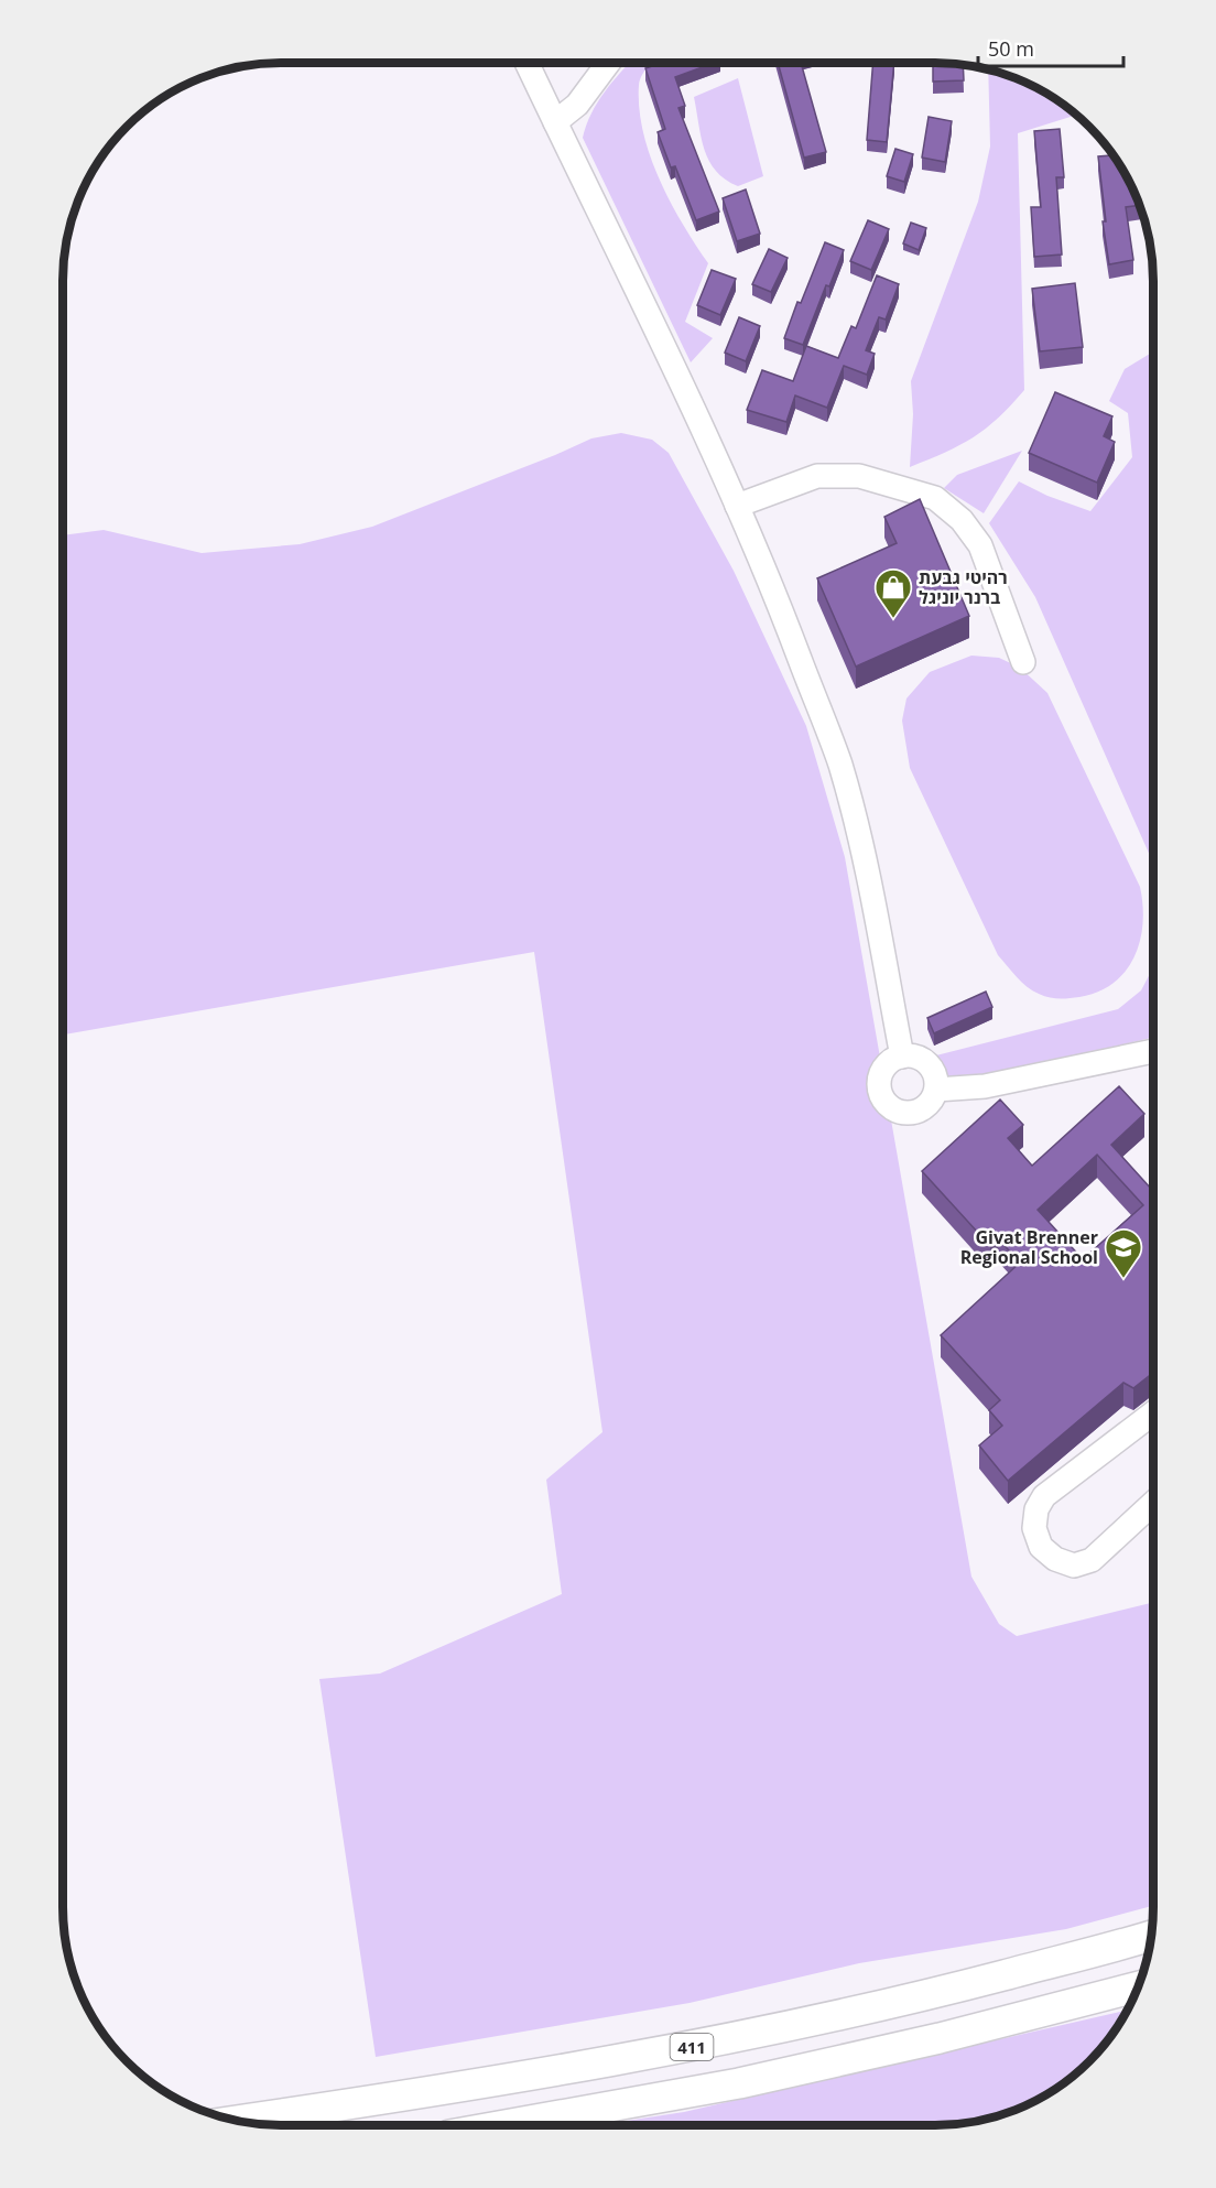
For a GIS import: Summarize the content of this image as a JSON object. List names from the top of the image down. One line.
{"streets":{"main road":["411"]},"places":{"shop":["רהיטי גבעת ברנר יוניגל"],"school or university":["Givat Brenner Regional School"]},"scale_bar":"50 m"}
